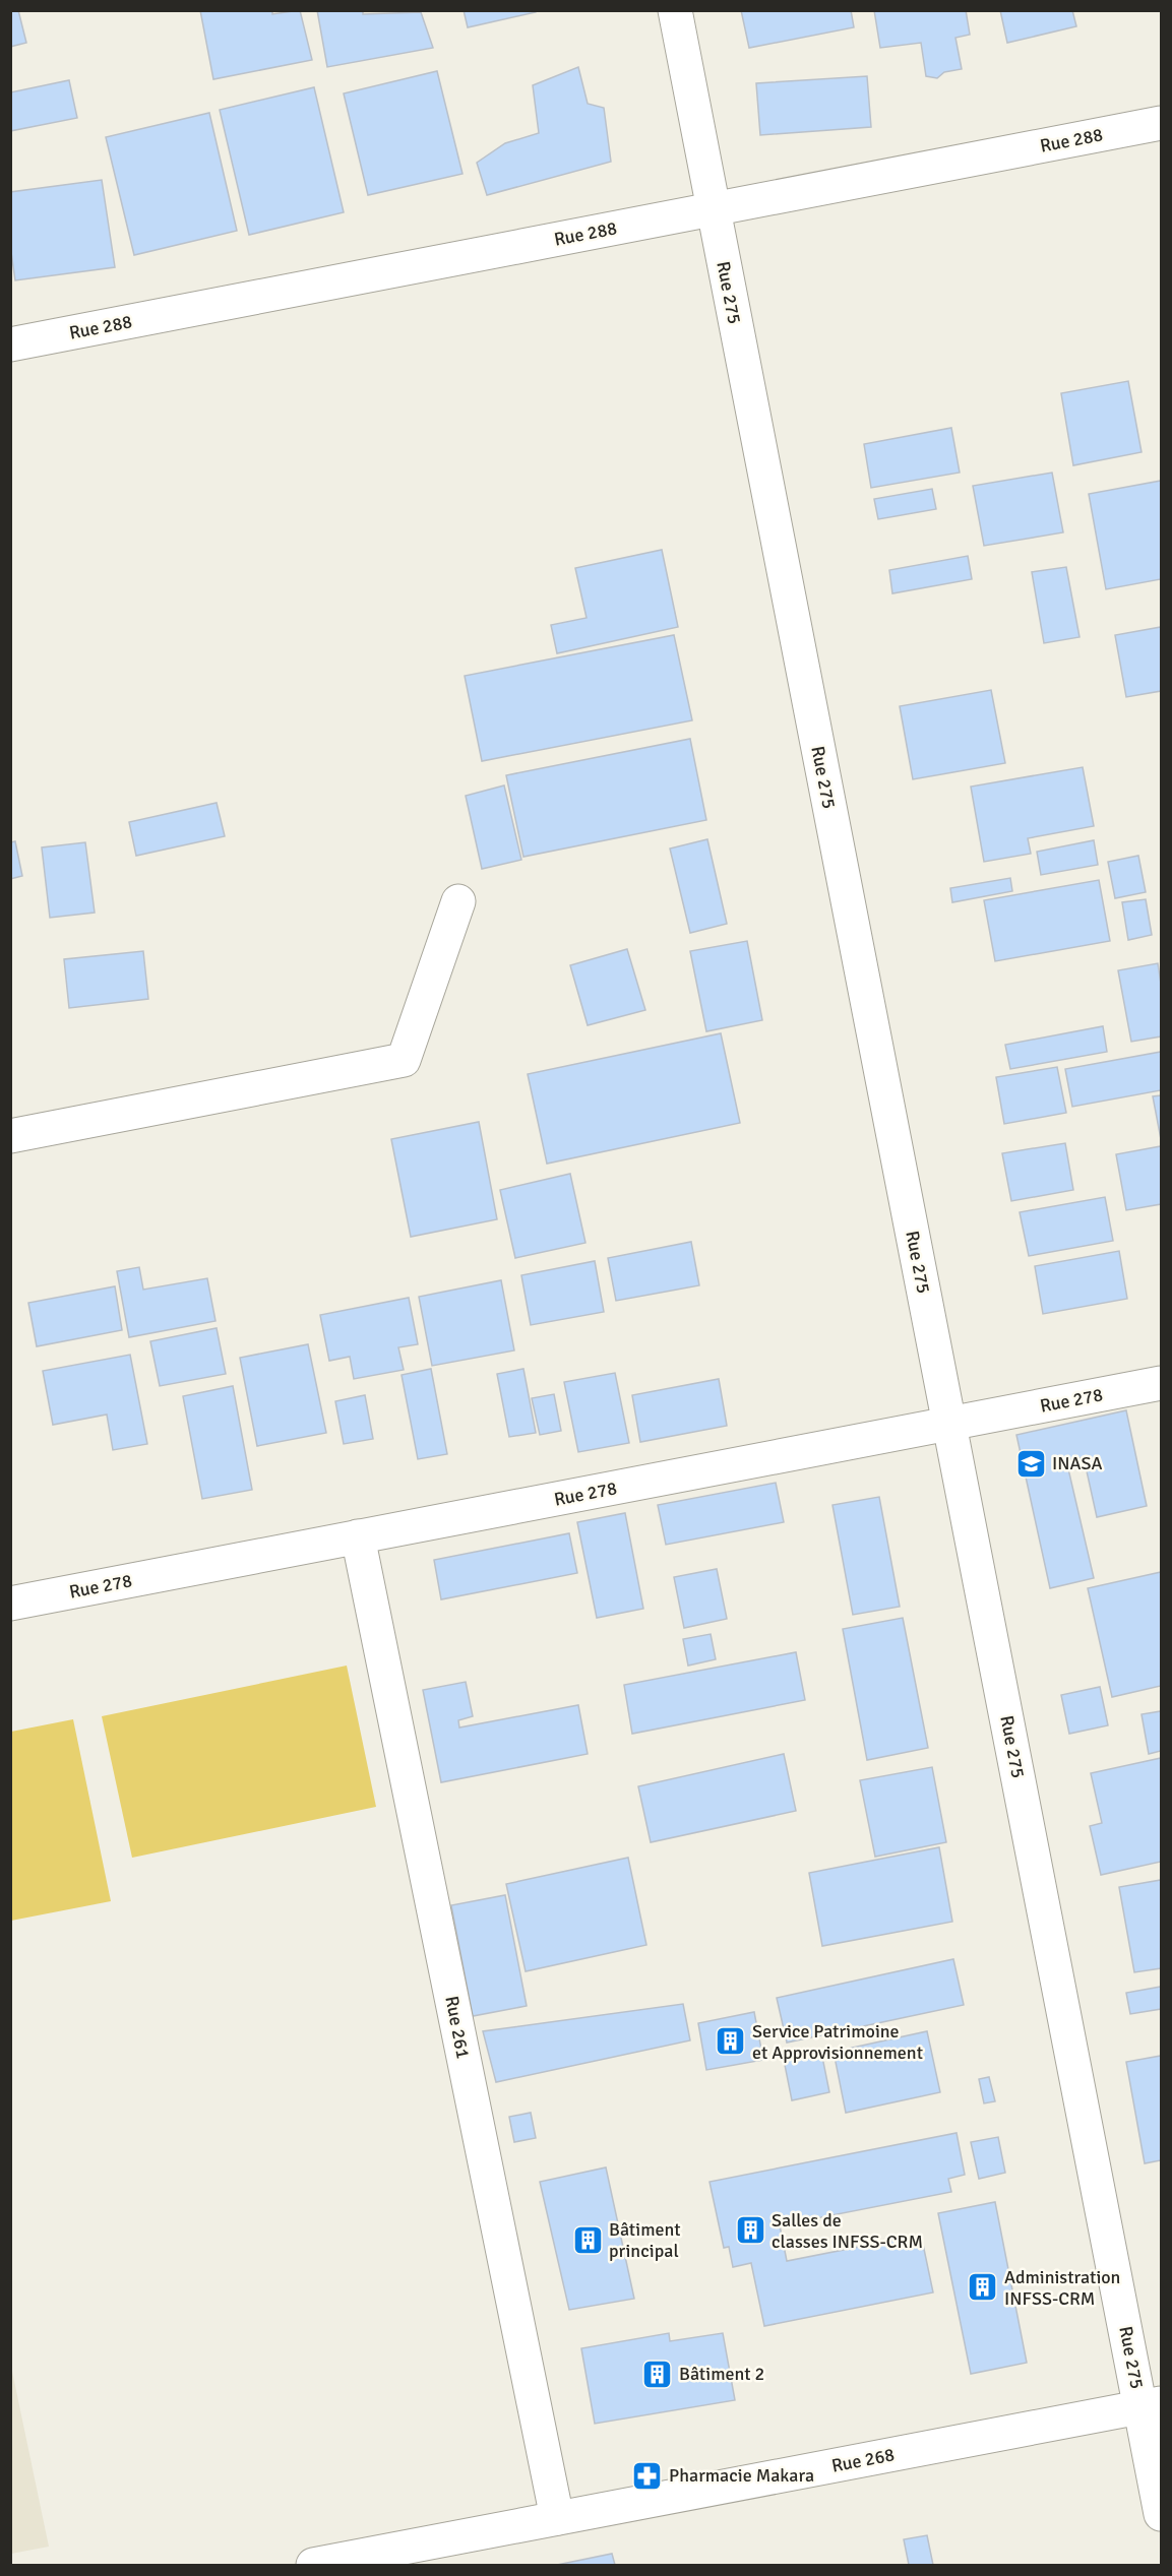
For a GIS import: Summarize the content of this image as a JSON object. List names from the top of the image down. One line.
{"streets":{"street":["Rue 288","Rue 275","Rue 278","Rue 261","Rue 268"]},"crossings":[["Rue 288","Rue 275"],["Rue 275","Rue 278"],["Rue 275","Rue 268"],["Rue 278","Rue 261"],["Rue 261","Rue 268"]],"places":{"school or university":["INASA"],"building":["Service Patrimoine et Approvisionnement","Salles de classes INFSS-CRM","Bâtiment principal","Administration INFSS-CRM","Bâtiment 2"],"pharmacy":["Pharmacie Makara"]}}
